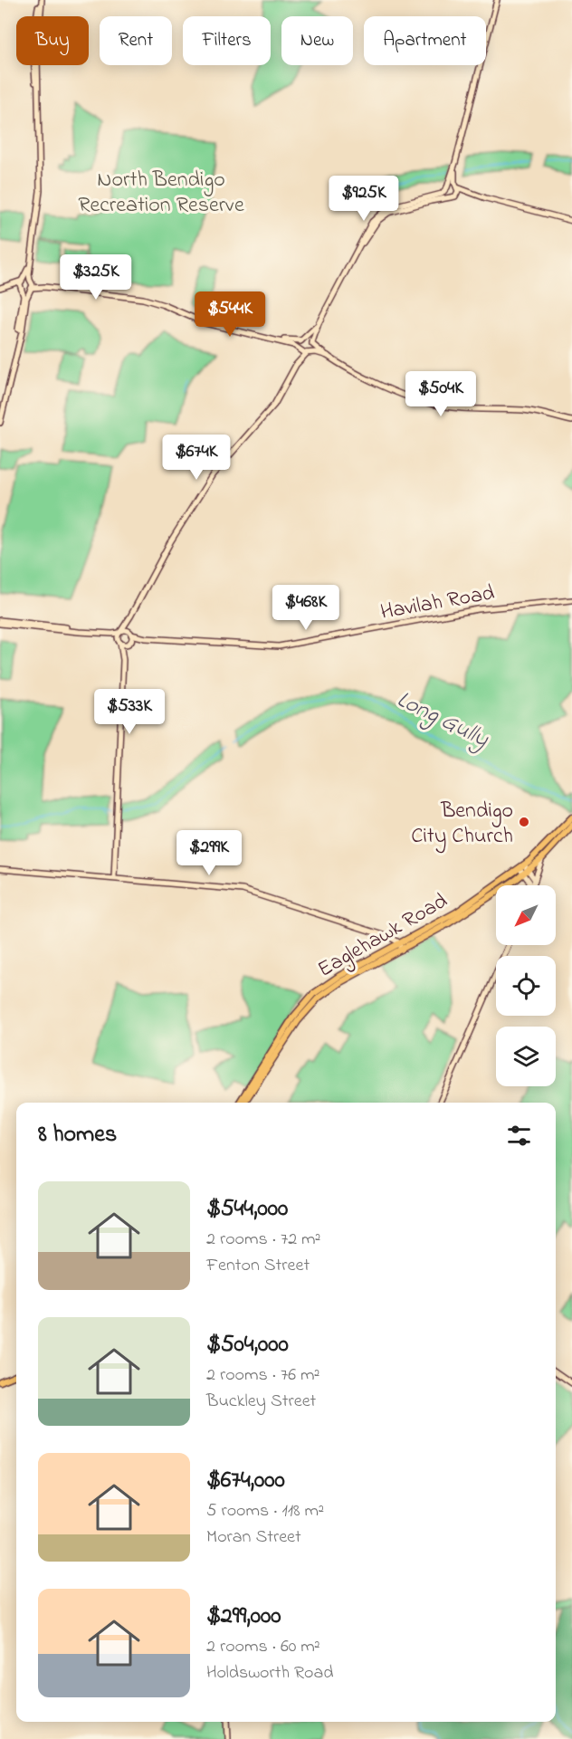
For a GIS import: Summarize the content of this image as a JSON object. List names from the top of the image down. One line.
{"streets":{"main road":["Eaglehawk Road"],"street":["Havilah Road"]},"water":["Long Gully"],"parks":["North Bendigo Recreation Reserve"],"places":["Bendigo City Church"],"north":"bottom left","page":{"chip":["Buy","Rent","Filters","New","Apartment"],"price":["$925K","$325K","$544K","$504K","$674K","$468K","$533K","$299K"],"heading":"8 homes","list":[{"name":"$544,000","note":"2 rooms · 72 m² · Fenton Street"},{"name":"$504,000","note":"2 rooms · 76 m² · Buckley Street"},{"name":"$674,000","note":"5 rooms · 118 m² · Moran Street"},{"name":"$299,000","note":"2 rooms · 60 m² · Holdsworth Road"}]}}
